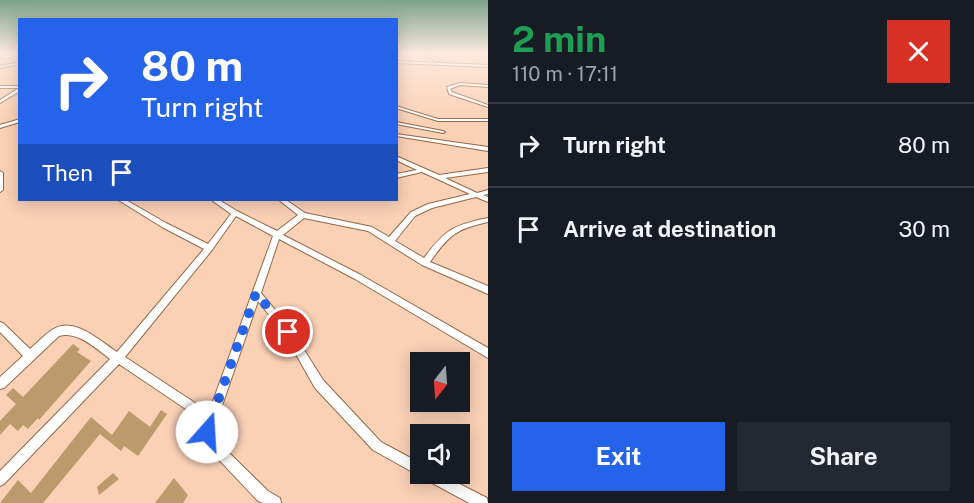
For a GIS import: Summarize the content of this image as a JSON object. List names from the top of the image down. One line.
{"north":"bottom","page":{"heading":["2 min","110 m · 17:11"],"turn":["80 m","Turn right"],"list":[{"name":"Turn right","value":"80 m"},{"name":"Arrive at destination","value":"30 m"}],"then":"Then","buttons":["Exit","Share"]}}
